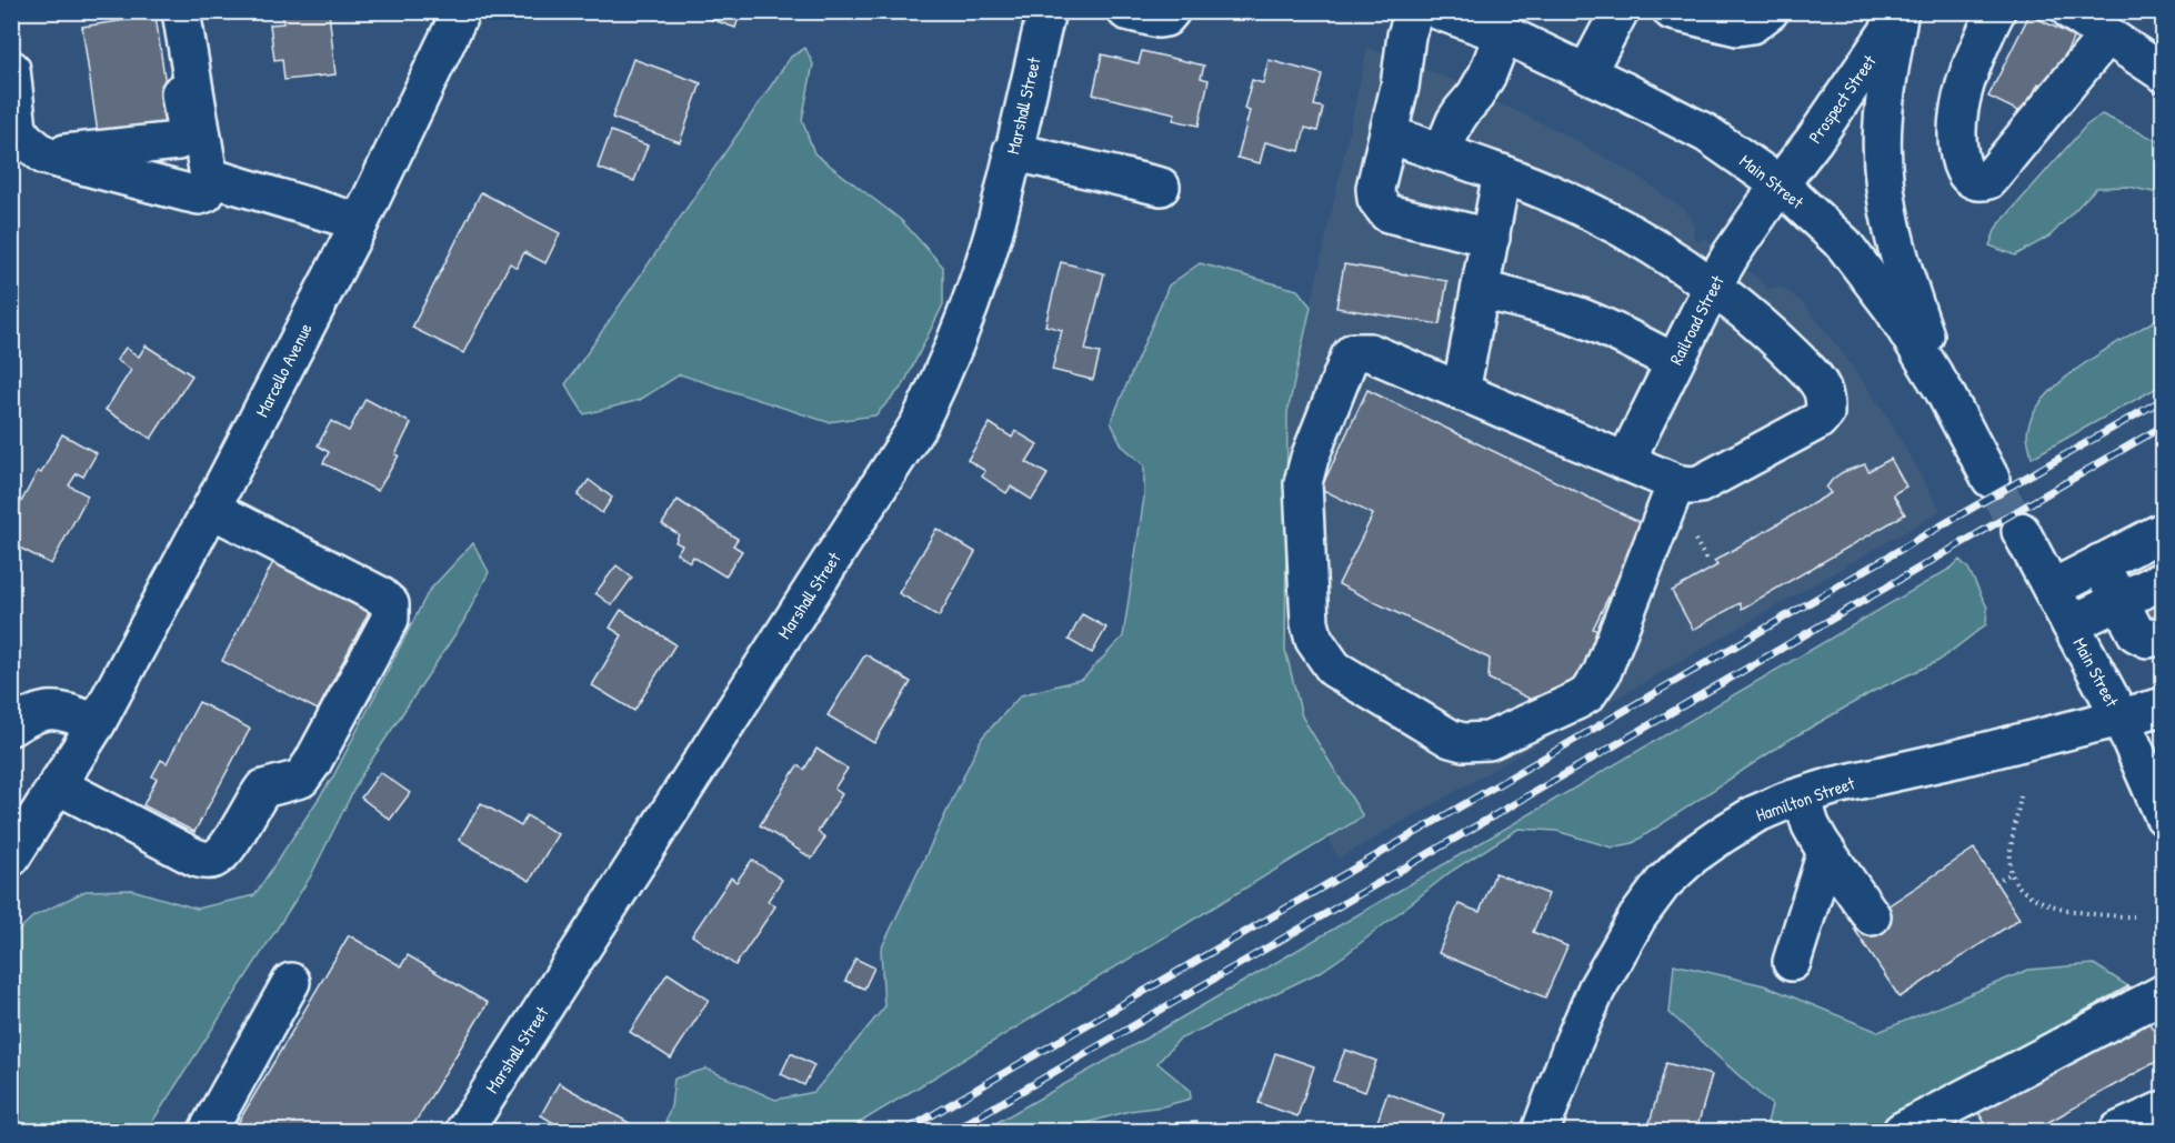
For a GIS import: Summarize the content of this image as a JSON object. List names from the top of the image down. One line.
{"streets":{"main road":["Prospect Street","Marshall Street","Main Street","Railroad Street","Marcello Avenue","Hamilton Street"]},"crossings":[["Prospect Street","Main Street"],["Prospect Street","Railroad Street"],["Main Street","Railroad Street"],["Main Street","Hamilton Street"]]}
